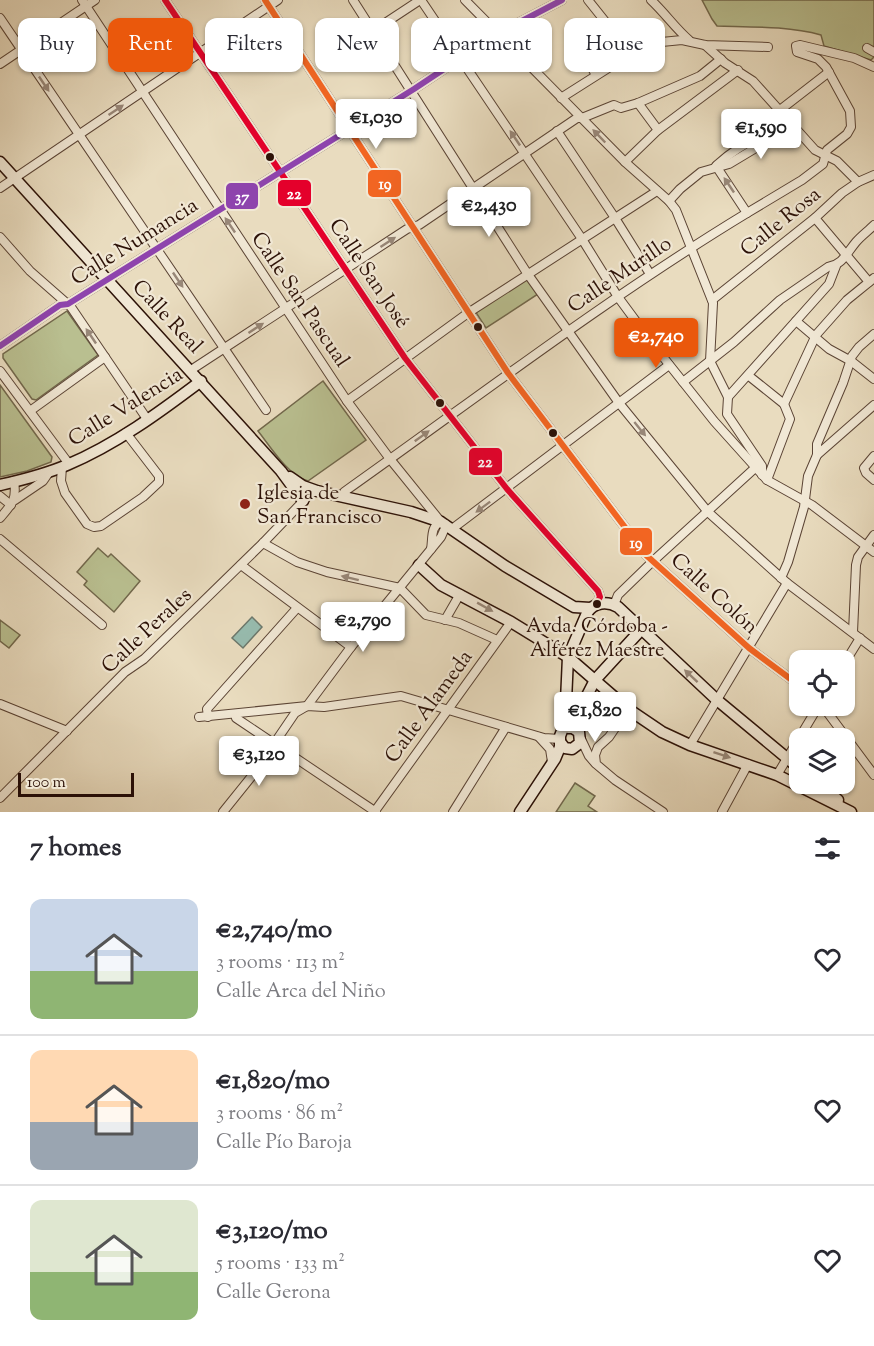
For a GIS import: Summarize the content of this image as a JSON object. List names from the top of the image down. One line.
{"streets":{"main road":["Calle Real","Calle Valencia"],"street":["Calle Rosa","Calle Numancia","Calle San José","Calle Murillo","Calle San Pascual","Calle Colón","Calle Perales","Calle Alameda"]},"crossings":[["Calle Numancia","Calle San José"],["Calle Numancia","Calle San Pascual"],["Calle Numancia","Calle Real"],["Calle Numancia","Calle Colón"],["Calle San José","Calle Murillo"],["Calle Murillo","Calle San Pascual"],["Calle Murillo","Calle Colón"],["Calle Real","Calle Valencia"]],"places":["Iglesia de San Francisco","Avda. Córdoba - Alférez Maestre"],"lines":["transit line 19","transit line 22","transit line 37"],"scale_bar":"100 m","page":{"chip":["Buy","Rent","Filters","New","Apartment","House"],"price":["€1,030","€1,590","€2,430","€2,740","€2,790","€1,820","€3,120"],"scale":"100 m","heading":"7 homes","list":[{"name":"€2,740/mo","note":"3 rooms · 113 m² · Calle Arca del Niño"},{"name":"€1,820/mo","note":"3 rooms · 86 m² · Calle Pío Baroja"},{"name":"€3,120/mo","note":"5 rooms · 133 m² · Calle Gerona"}]}}
